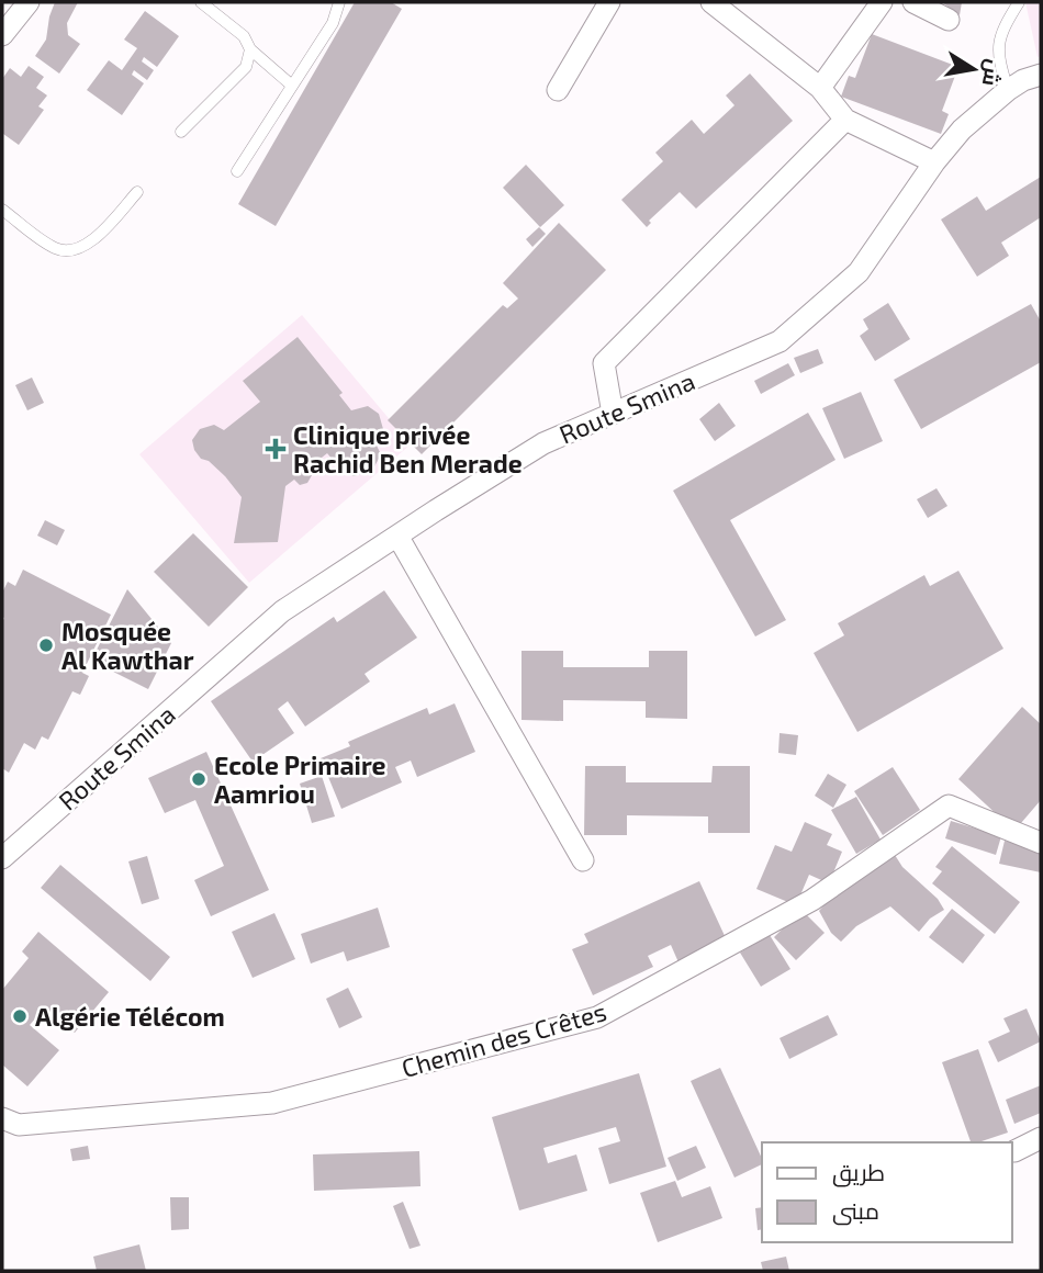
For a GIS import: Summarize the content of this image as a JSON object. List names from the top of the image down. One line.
{"streets":{"street":["Route Smina","Chemin des Crêtes"]},"places":{"health":["Clinique privée Rachid Ben Merade"],"other":["Mosquée Al Kawthar","Ecole Primaire Aamriou","Algérie Télécom"]},"legend":["طريق","مبنى"],"north":"right"}
